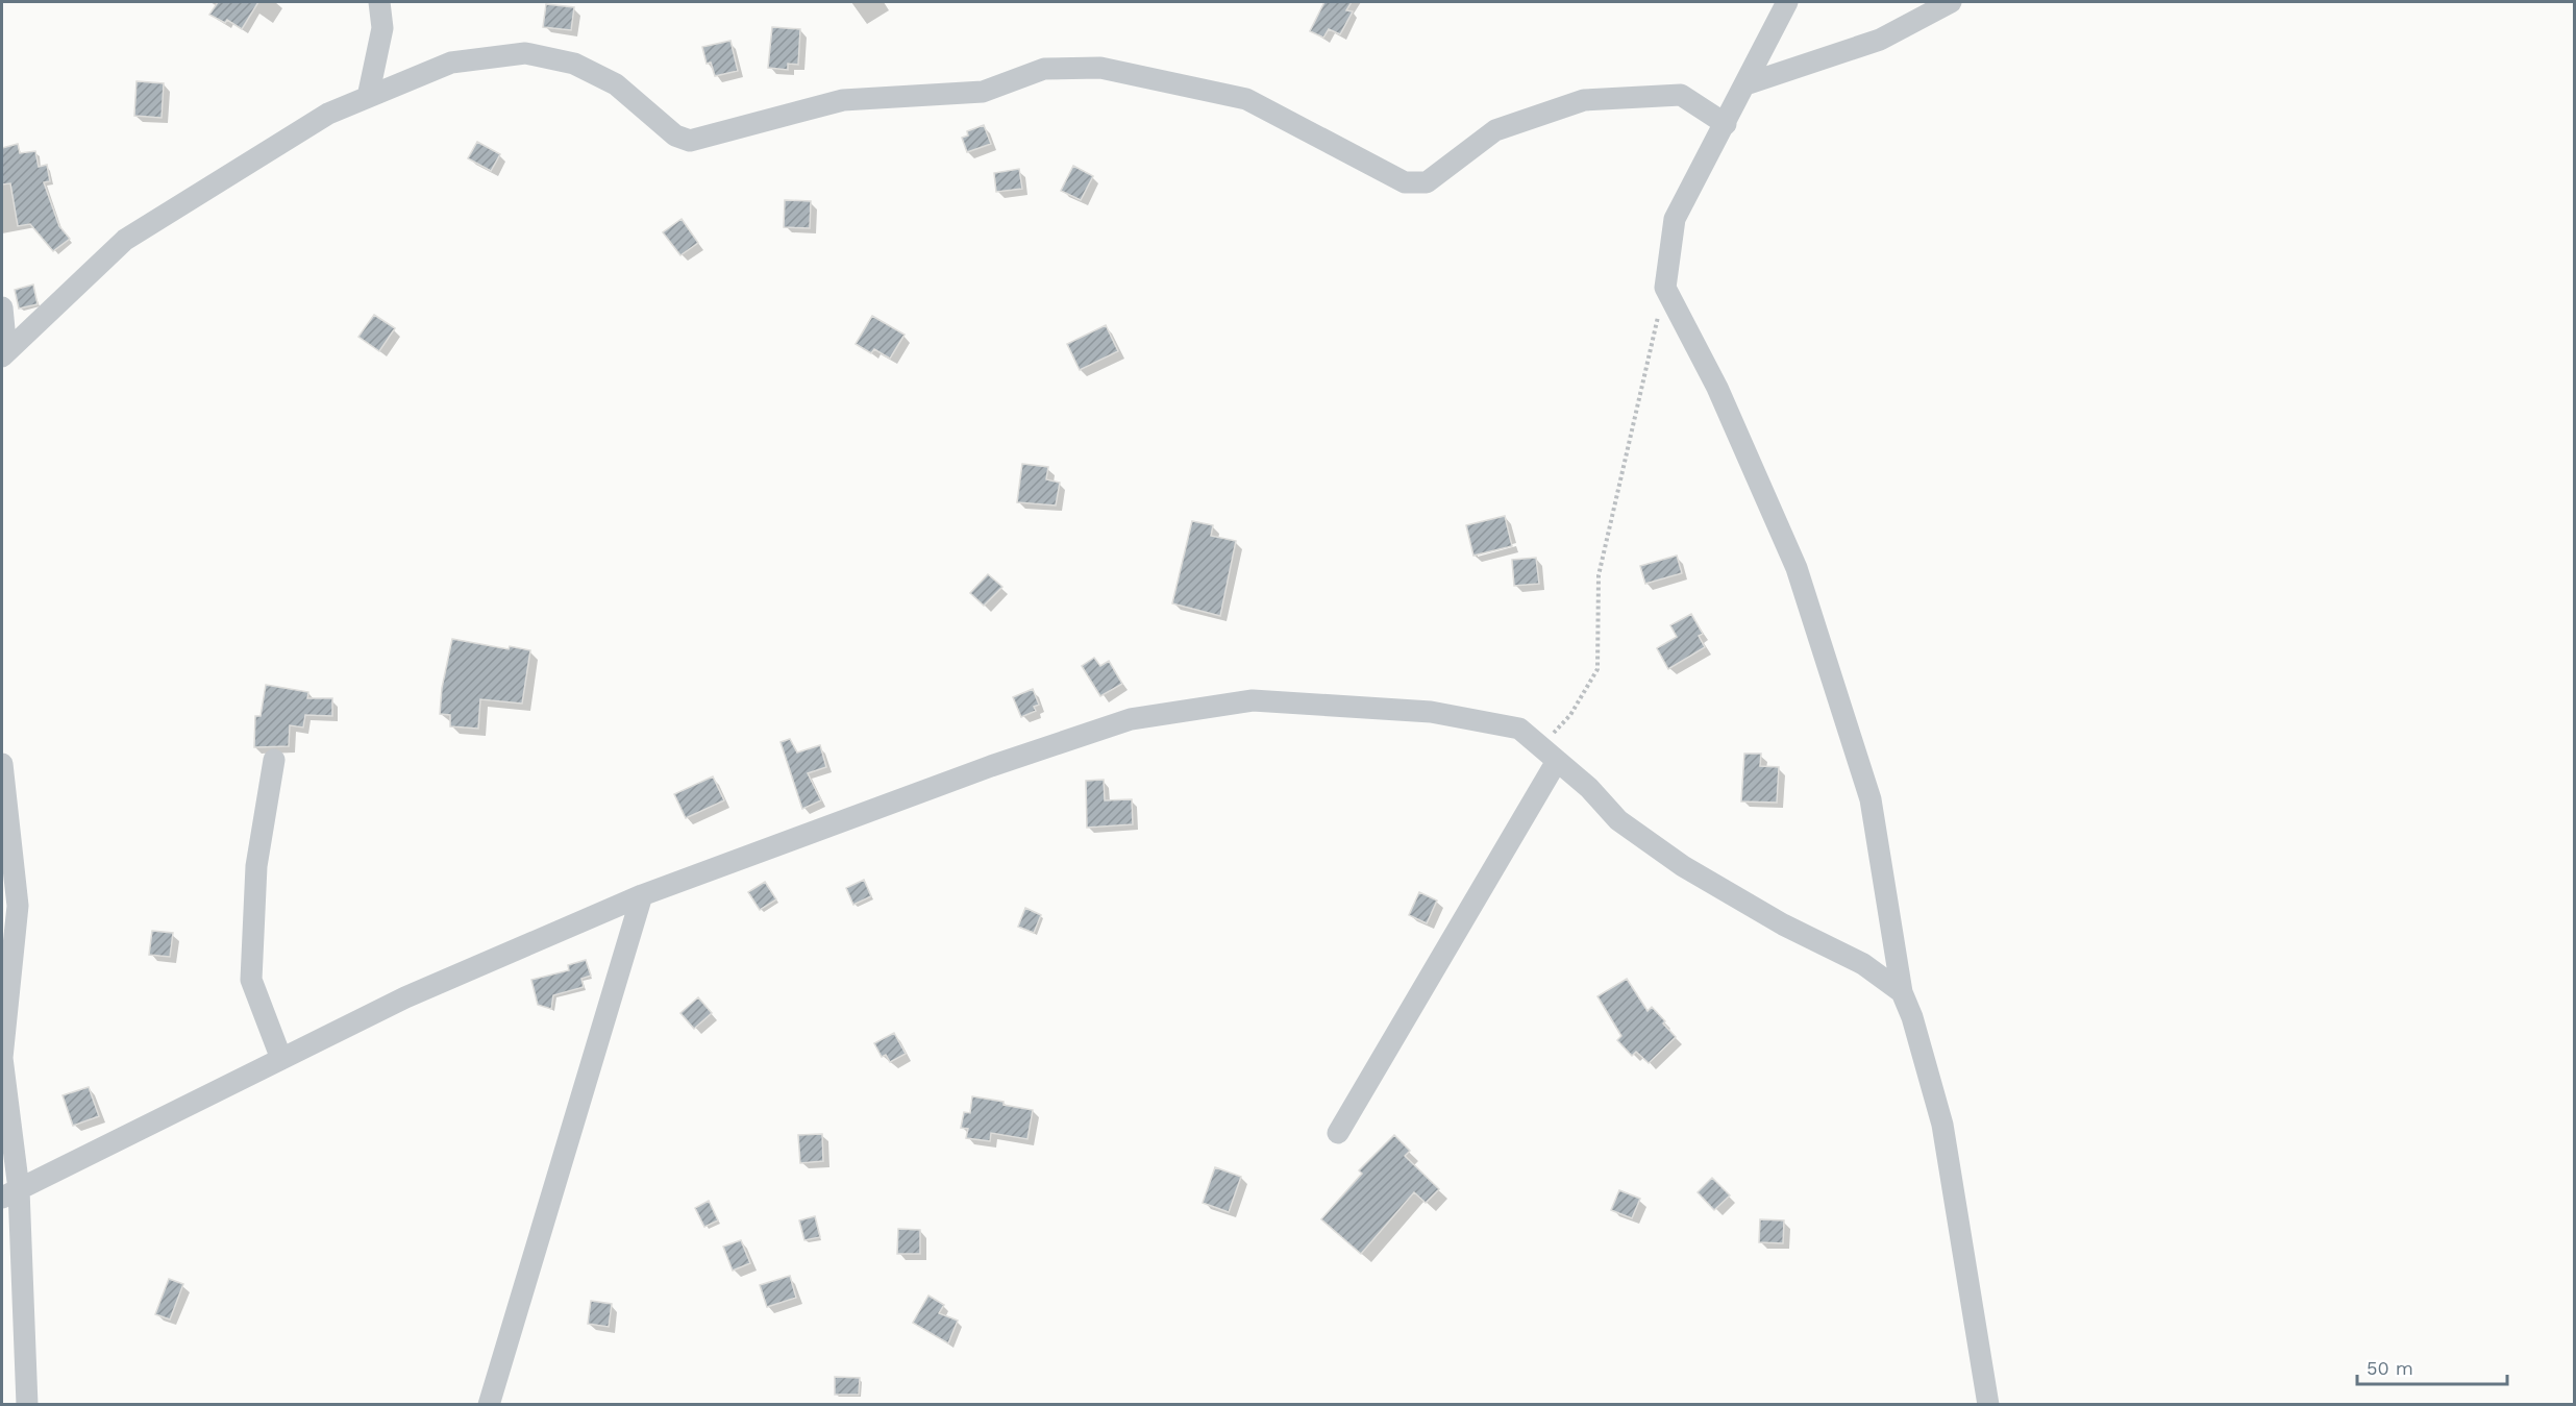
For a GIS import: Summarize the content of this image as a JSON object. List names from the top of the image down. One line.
{"scale_bar":"50 m"}
